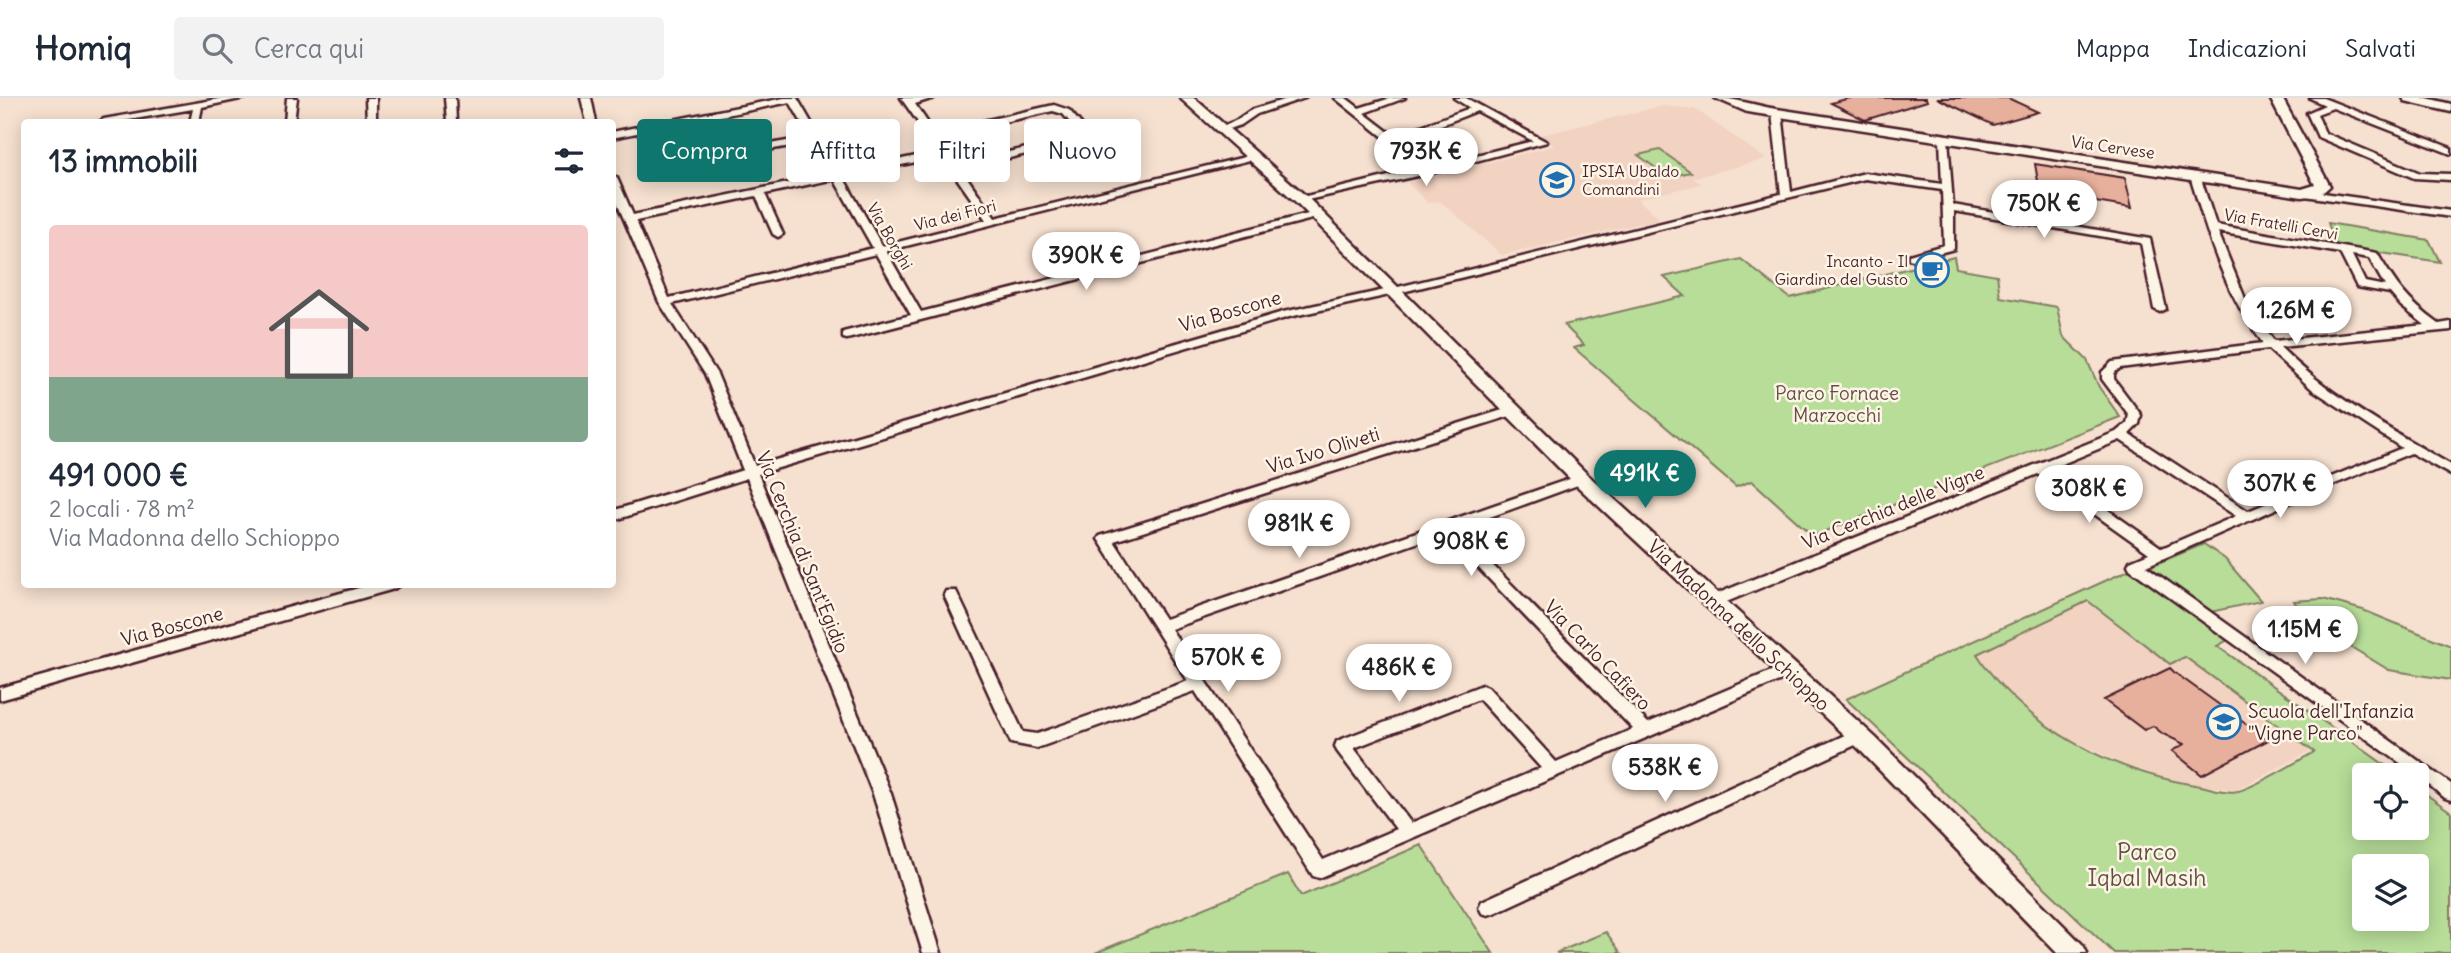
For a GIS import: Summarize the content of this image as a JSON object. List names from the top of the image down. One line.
{"streets":{"street":["Via Cervese","Via dei Fiori","Via Fratelli Cervi","Via Borghi","Via Boscone","Via Ivo Oliveti","Via Cerchia delle Vigne","Via Cerchia di Sant'Egidio","Via Madonna dello Schioppo","Via Carlo Cafiero"]},"crossings":[["Via dei Fiori","Via Borghi"],["Via dei Fiori","Via Cerchia di Sant'Egidio"],["Via dei Fiori","Via Madonna dello Schioppo"],["Via Boscone","Via Cerchia di Sant'Egidio"],["Via Boscone","Via Madonna dello Schioppo"],["Via Ivo Oliveti","Via Madonna dello Schioppo"],["Via Cerchia delle Vigne","Via Madonna dello Schioppo"]],"parks":["Parco Fornace Marzocchi","Parco Iqbal Masih"],"places":{"school or university":["IPSIA Ubaldo Comandini","Scuola dell'Infanzia \"Vigne Parco\""],"cafe":["Incanto - Il Giardino del Gusto"]},"page":{"header":"Homiq","search":"Cerca qui","nav":["Mappa","Indicazioni","Salvati"],"chip":["Compra","Affitta","Filtri","Nuovo"],"heading":"13 immobili","price":["793K €","750K €","390K €","1.26M €","491K €","307K €","308K €","981K €","908K €","1.15M €","570K €","486K €","538K €"],"list":[{"name":"491 000 €","note":"2 locali · 78 m² · Via Madonna dello Schioppo"}]}}
